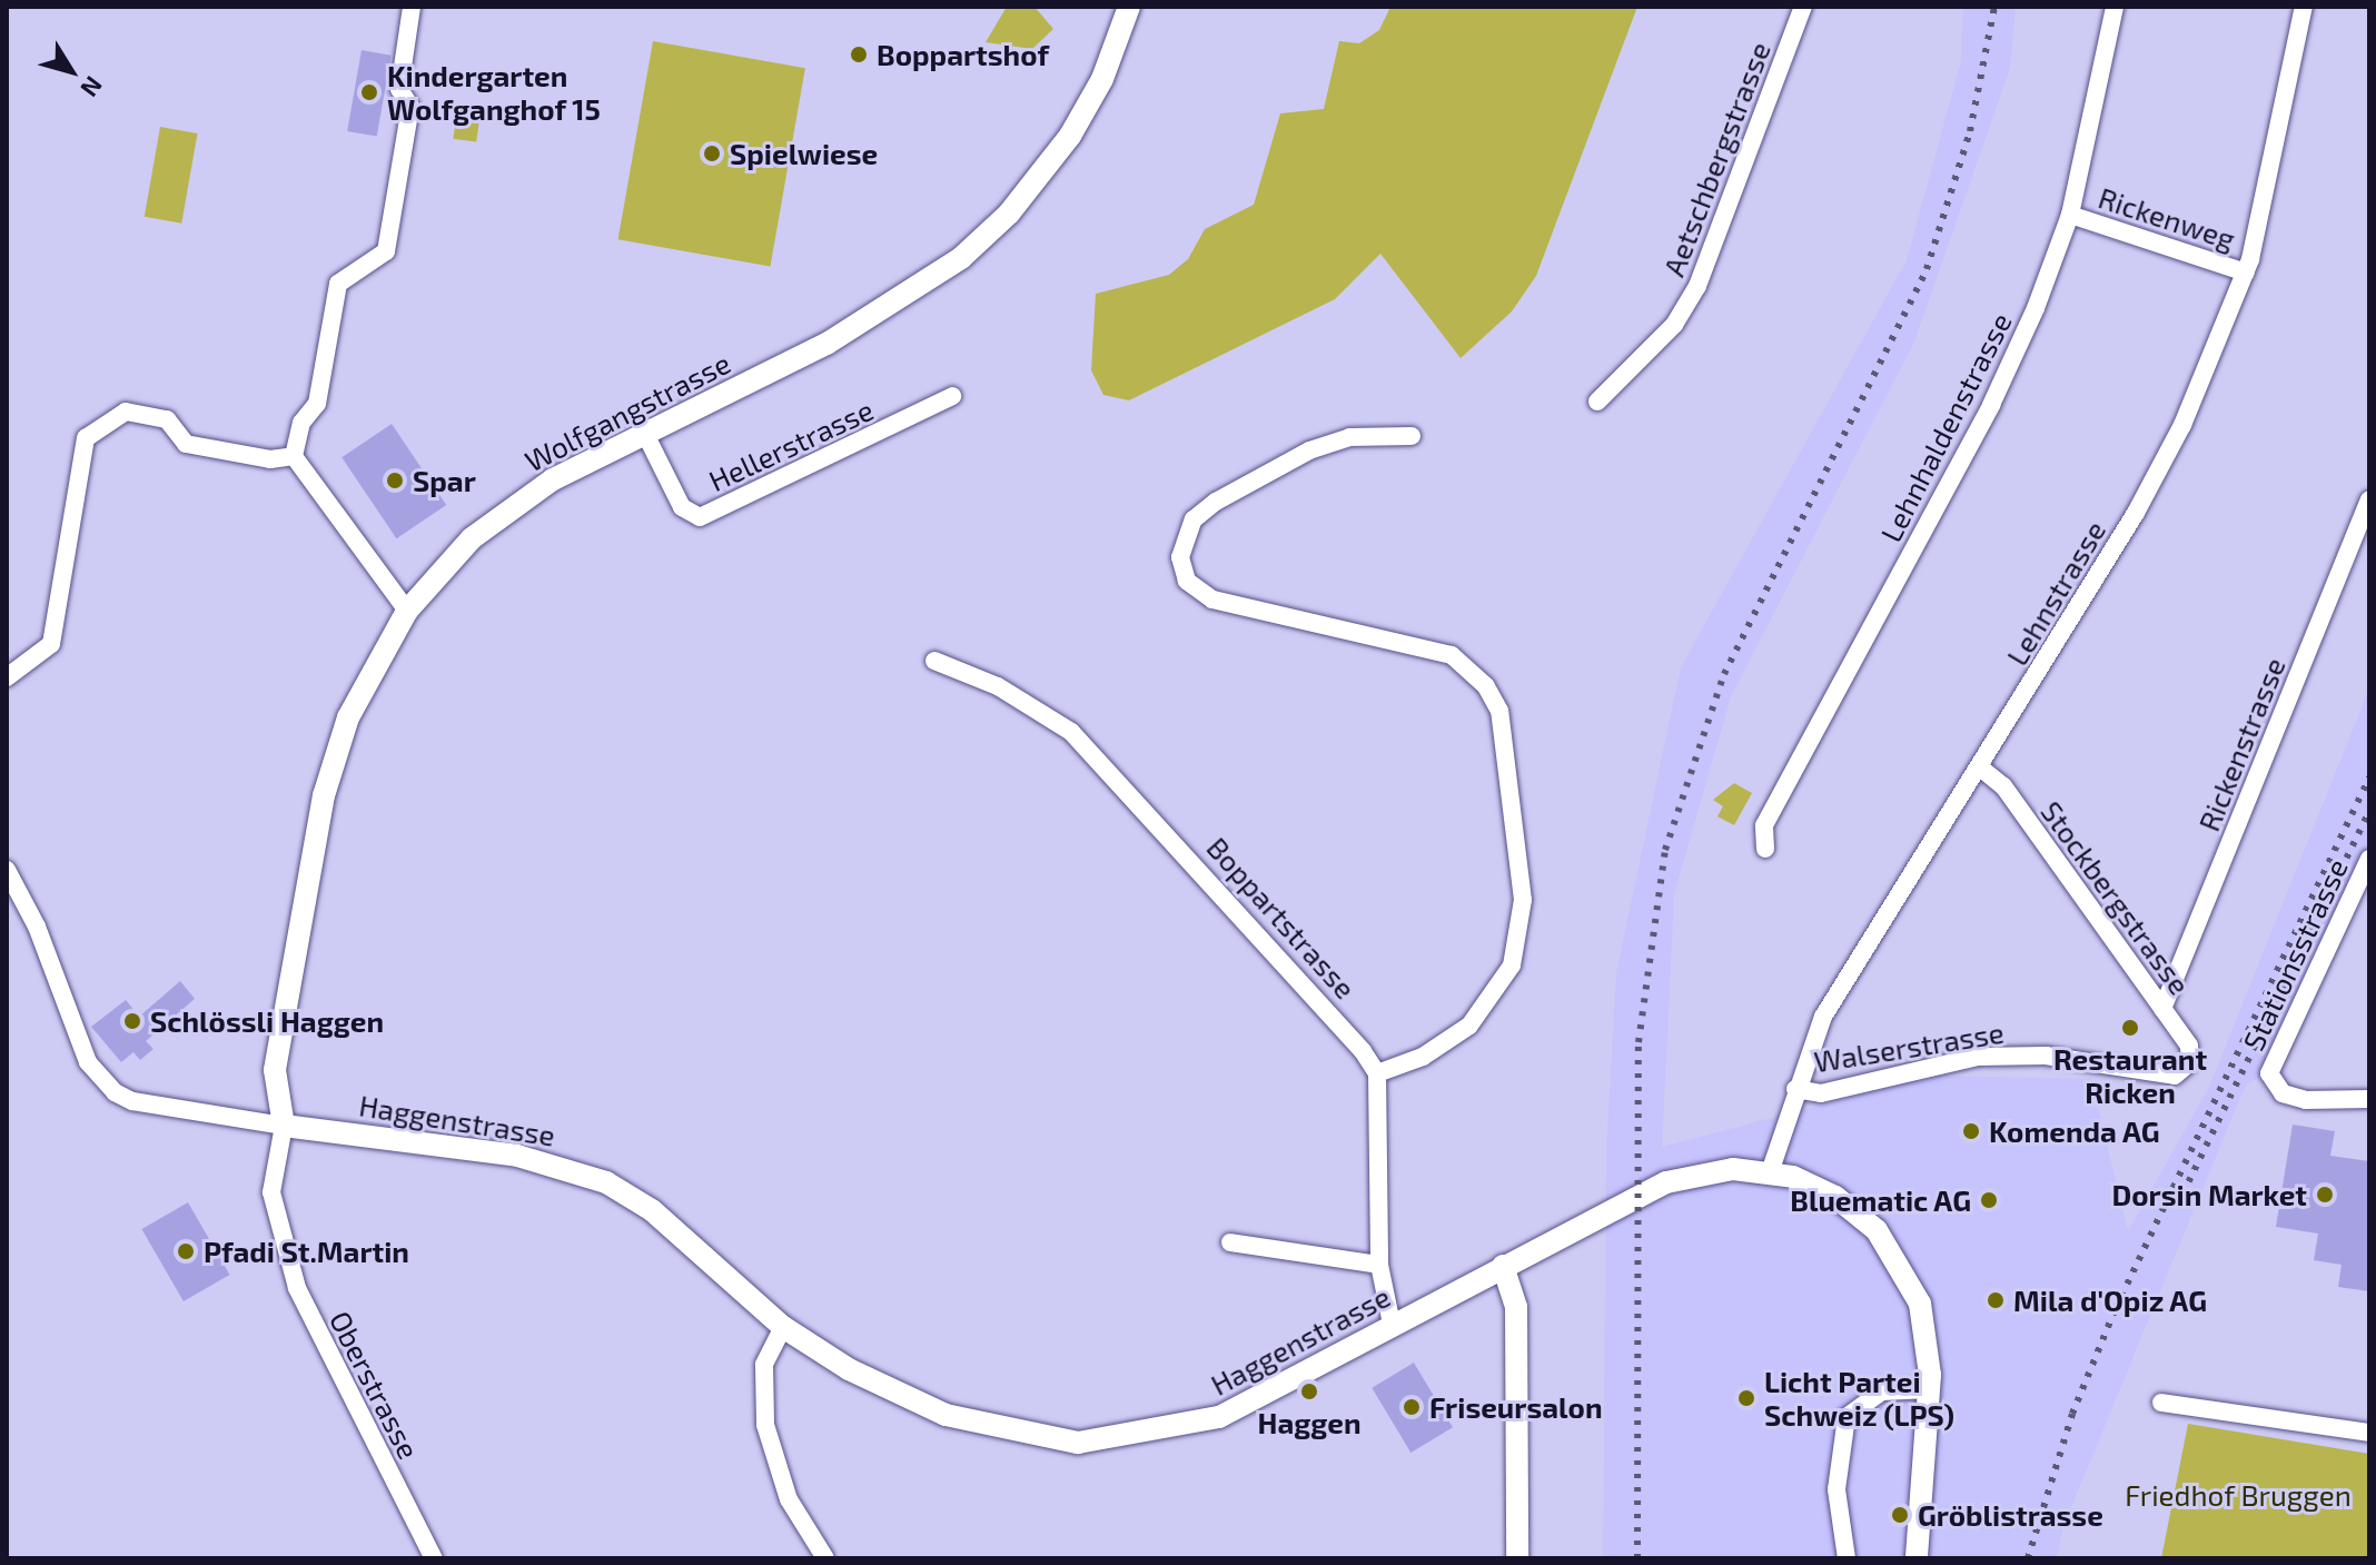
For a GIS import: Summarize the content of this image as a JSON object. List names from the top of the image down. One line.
{"streets":{"street":["Aetschbergstrasse","Rickenweg","Wolfgangstrasse","Lehnhaldenstrasse","Hellerstrasse","Lehnstrasse","Rickenstrasse","Stockbergstrasse","Boppartstrasse","Stationsstrasse","Walserstrasse","Haggenstrasse","Oberstrasse"]},"crossings":[["Rickenweg","Lehnhaldenstrasse"],["Rickenweg","Lehnstrasse"],["Wolfgangstrasse","Hellerstrasse"],["Wolfgangstrasse","Haggenstrasse"],["Wolfgangstrasse","Oberstrasse"],["Lehnstrasse","Stockbergstrasse"],["Lehnstrasse","Walserstrasse"],["Lehnstrasse","Haggenstrasse"],["Rickenstrasse","Stockbergstrasse"],["Stockbergstrasse","Walserstrasse"],["Haggenstrasse","Oberstrasse"]],"parks":["Friedhof Bruggen"],"places":["Boppartshof","Kindergarten Wolfganghof 15","Spielwiese","Spar","Schlössli Haggen","Restaurant Ricken","Komenda AG","Dorsin Market","Bluematic AG","Pfadi St.Martin","Mila d'Opiz AG","Haggen","Licht Partei Schweiz (LPS)","Friseursalon","Gröblistrasse"],"north":"bottom right"}
